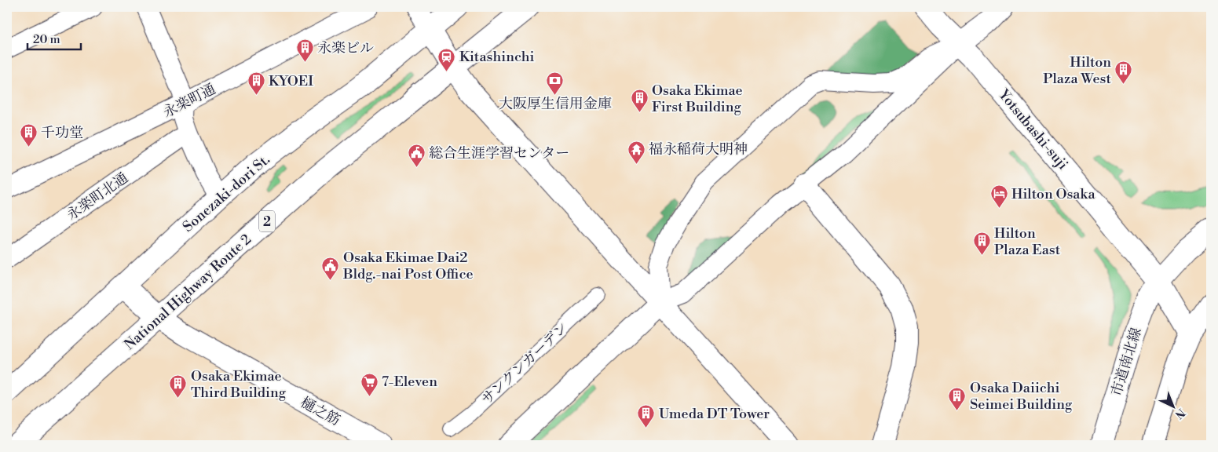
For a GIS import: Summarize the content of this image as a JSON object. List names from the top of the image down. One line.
{"streets":{"main road":["Yotsubashi-suji","Sonezaki-dori St.","2","National Highway Route 2","市道南北線","樋之筋"],"street":["永楽町通","永楽町北通","サンクンガーデン"]},"crossings":[["Yotsubashi-suji","市道南北線"],["Sonezaki-dori St.","樋之筋"],["National Highway Route 2","樋之筋"]],"places":{"building":["永楽ビル","Hilton Plaza West","KYOEI","Osaka Ekimae First Building","千功堂","Hilton Plaza East","Osaka Ekimae Third Building","Osaka Daiichi Seimei Building","Umeda DT Tower"],"station":["Kitashinchi"],"bank":["大阪厚生信用金庫"],"temple":["福永稲荷大明神"],"public building":["総合生涯学習センター","Osaka Ekimae Dai2 Bldg.-nai Post Office"],"hotel":["Hilton Osaka"],"supermarket":["7-Eleven"]},"scale_bar":"20 m","north":"bottom right"}
